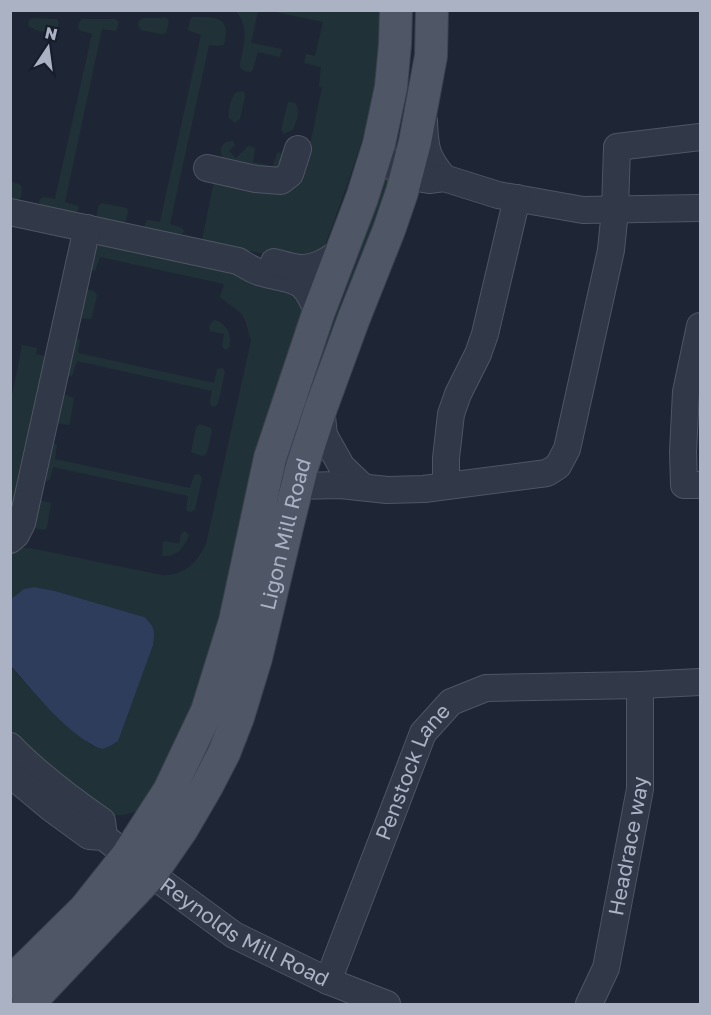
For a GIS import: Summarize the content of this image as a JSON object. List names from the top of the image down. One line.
{"streets":{"main road":["Ligon Mill Road"],"street":["Penstock Lane","Headrace way","Reynolds Mill Road"]},"crossings":[["Ligon Mill Road","Reynolds Mill Road"],["Penstock Lane","Headrace way"],["Penstock Lane","Reynolds Mill Road"]],"north":"top"}
